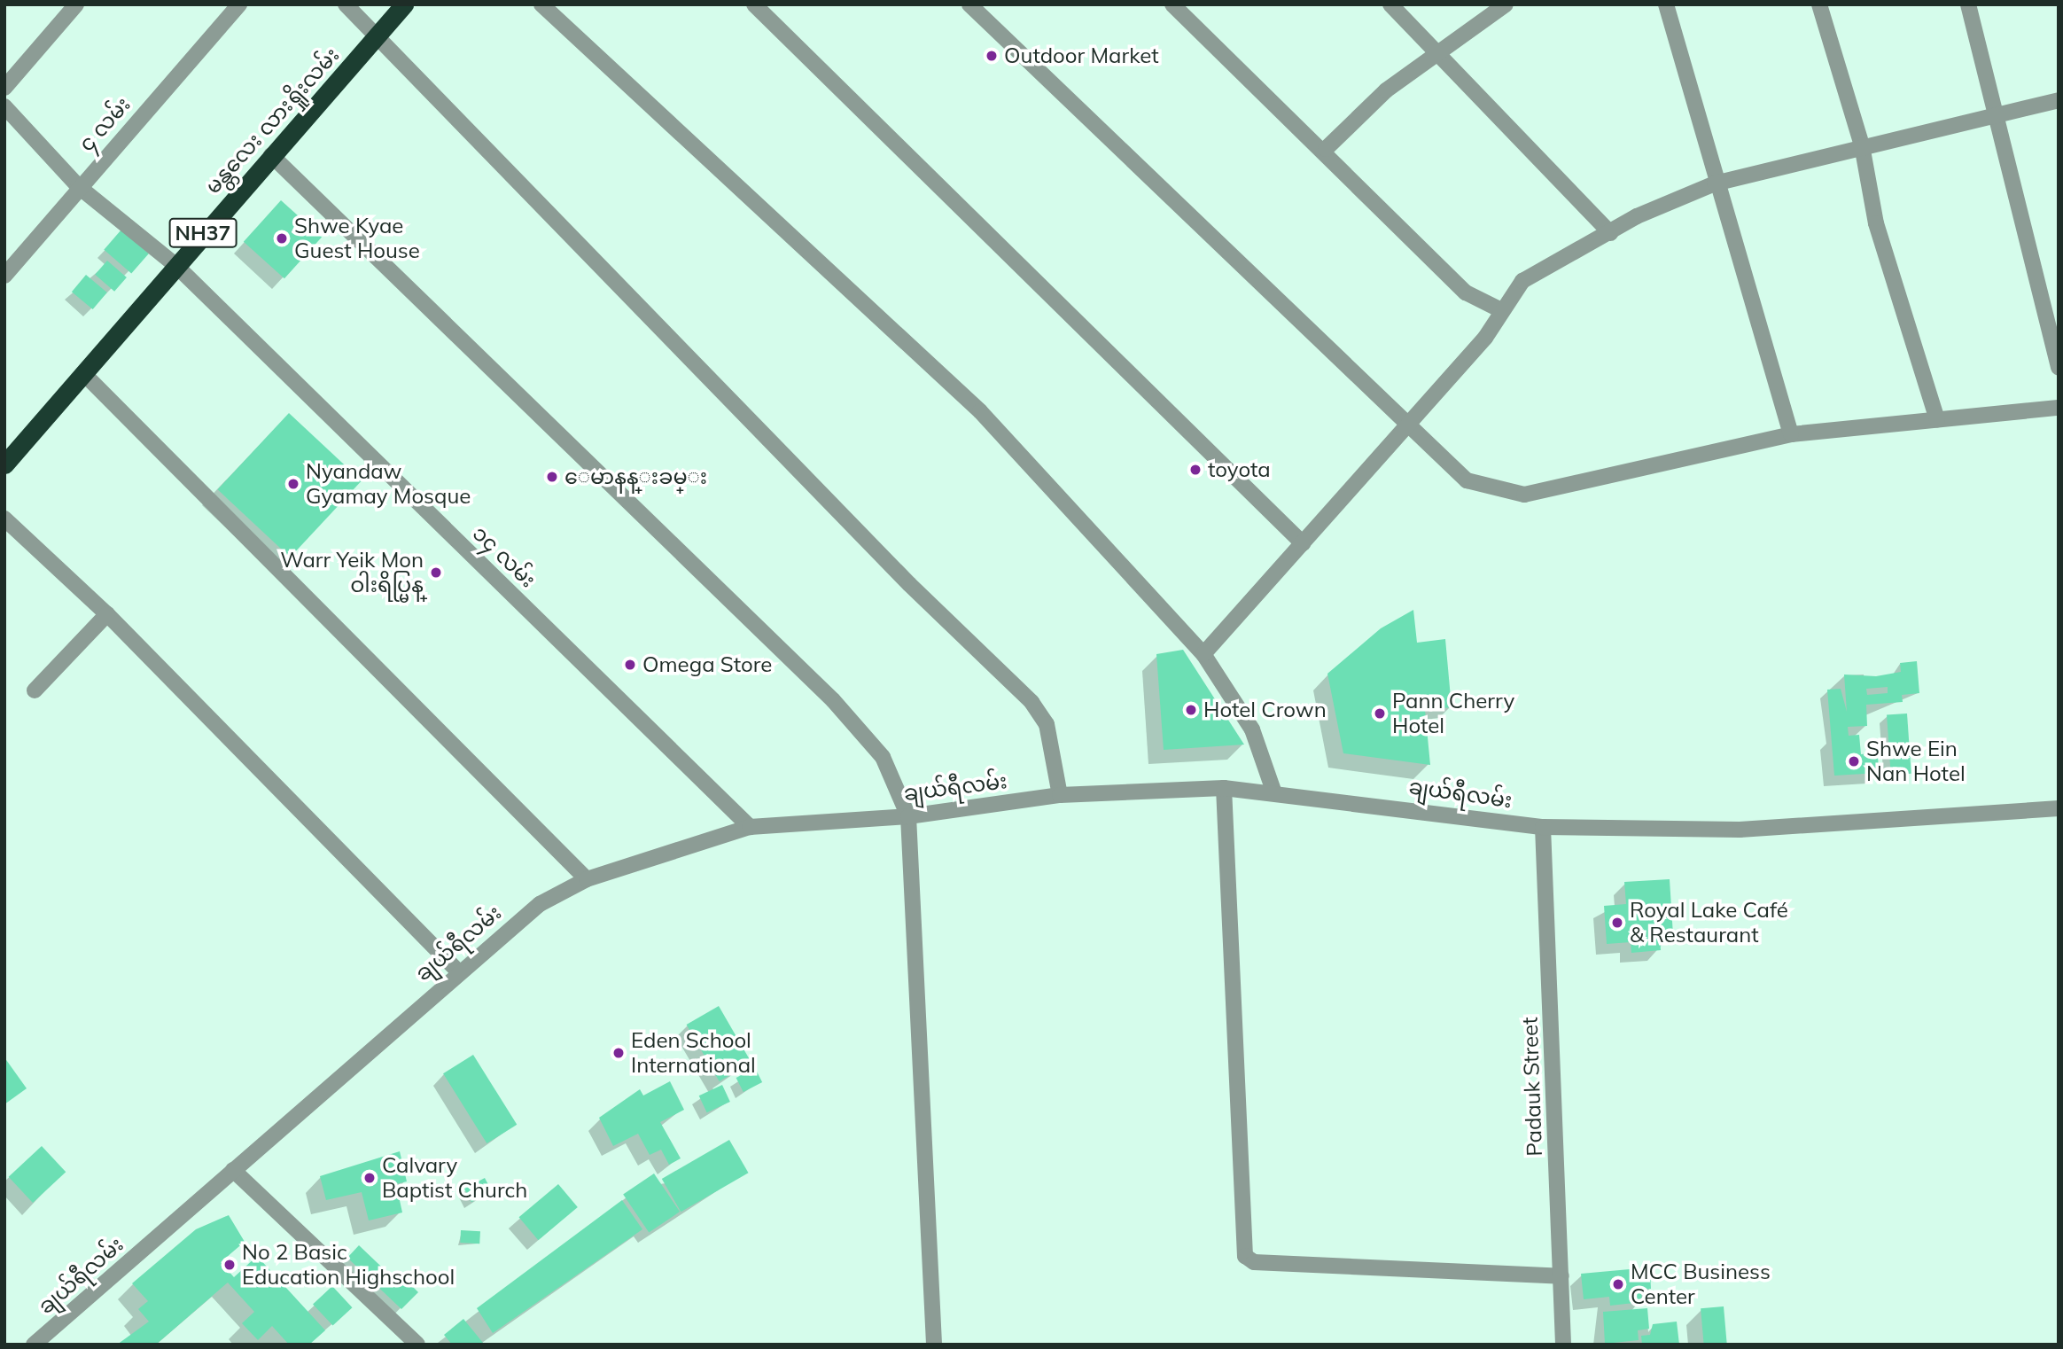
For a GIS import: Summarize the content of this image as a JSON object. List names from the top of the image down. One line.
{"streets":{"highway":["မန္တလေး လားရှိုးလမ်း","NH37"],"street":["၄ လမ်း","၁၄ လမ်း","ချယ်ရီလမ်း","Padauk Street"]},"crossings":[["မန္တလေး လားရှိုးလမ်း","၁၄ လမ်း"],["၄ လမ်း","၁၄ လမ်း"],["၁၄ လမ်း","ချယ်ရီလမ်း"],["ချယ်ရီလမ်း","Padauk Street"]],"places":["Outdoor Market","Shwe Kyae Guest House","toyota","ေမာနန္းခမ္း","Nyandaw Gyamay Mosque","Warr Yeik Mon ဝါးရိပ္မြန္","Omega Store","Hotel Crown","Pann Cherry Hotel","Shwe Ein Nan Hotel","Royal Lake Café & Restaurant","Eden School International","Calvary Baptist Church","No 2 Basic Education Highschool","MCC Business Center"]}
